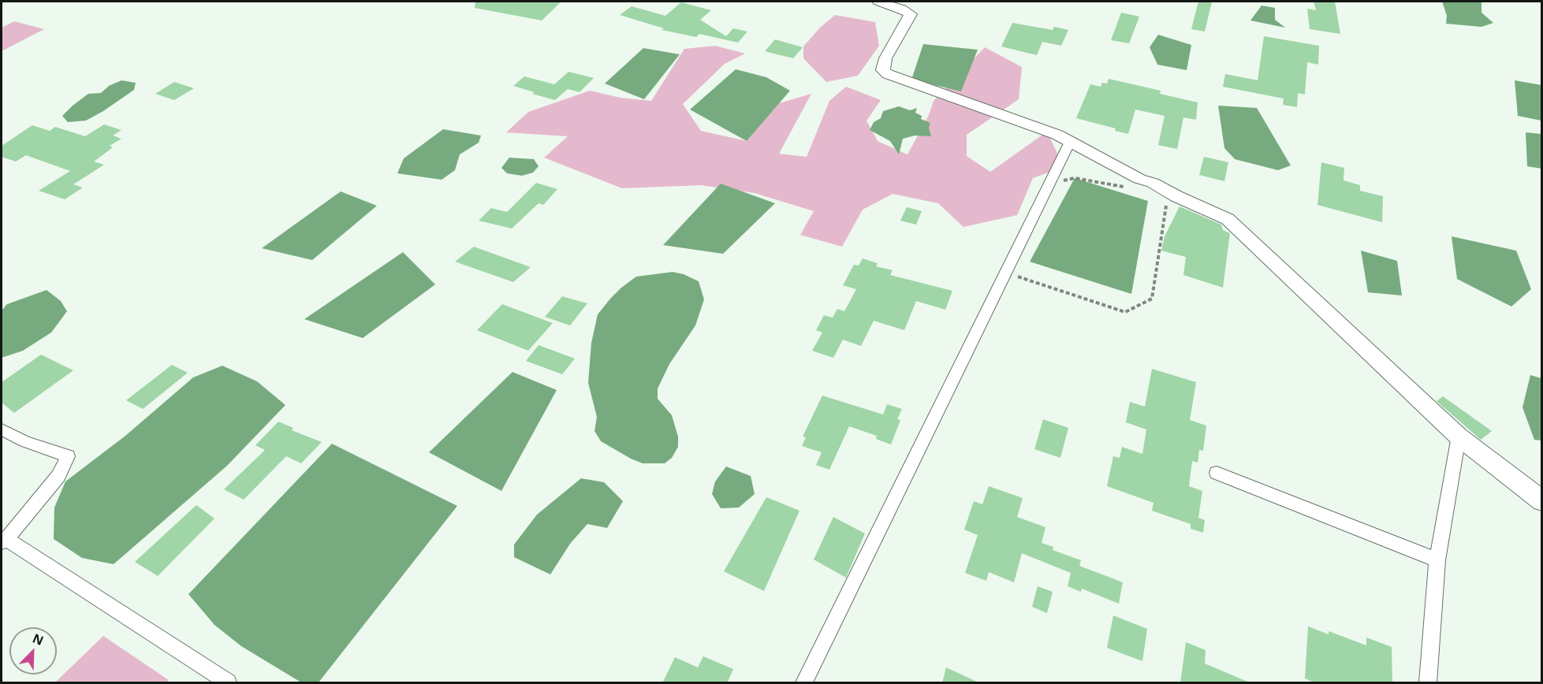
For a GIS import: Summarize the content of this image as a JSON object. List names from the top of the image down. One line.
{"north":"top right"}
